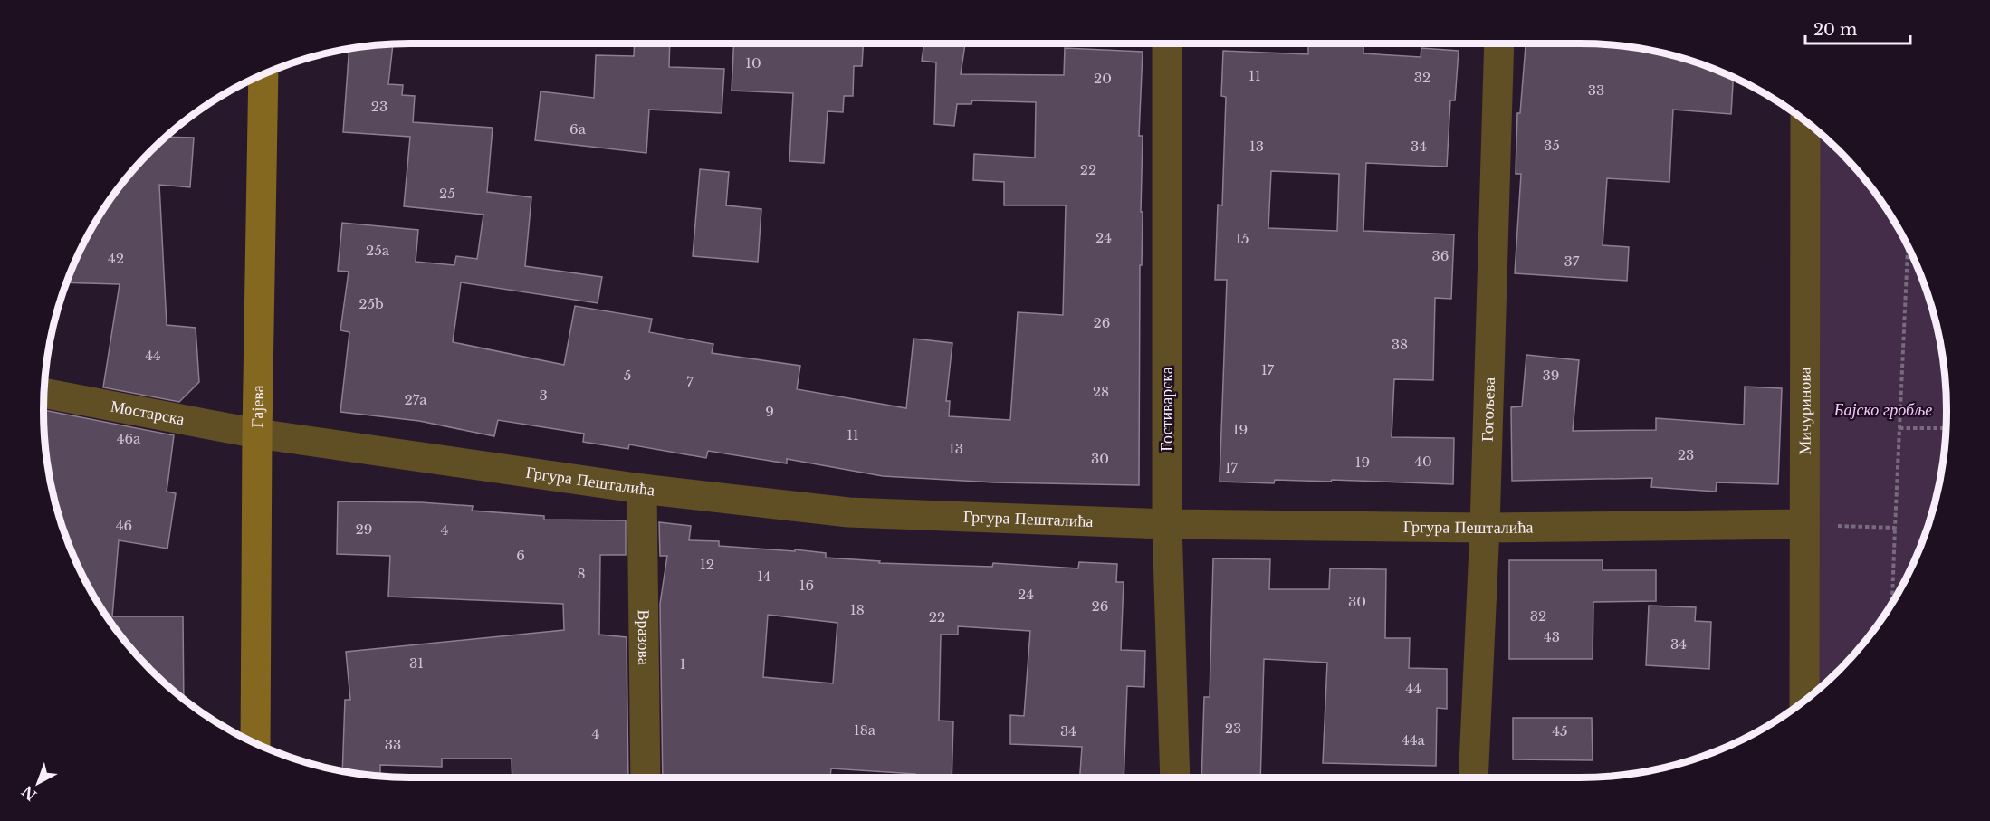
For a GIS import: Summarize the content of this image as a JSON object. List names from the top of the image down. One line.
{"streets":{"street":["Гајева","Гостиварска","Гогољева","Мичуринова","Мостарска","Гргура Пешталића","Вразова"]},"crossings":[["Гајева","Мостарска"],["Гајева","Гргура Пешталића"],["Гостиварска","Гргура Пешталића"],["Гогољева","Гргура Пешталића"],["Мичуринова","Гргура Пешталића"],["Мостарска","Гргура Пешталића"],["Гргура Пешталића","Вразова"]],"parks":["Бајско гробље"],"house_numbers":["10","11","32","20","33","23","6a","35","13","34","22","25","24","15","25a","36","42","37","25b","26","38","44","17","5","39","7","28","3","27a","9","19","11","46a","13","23","30","40","19","17","46","29","4","6","12","8","14","16","24","30","26","18","32","22","43","34","31","1","44","23","18a","34","45","4","44a","33"],"scale_bar":"20 m","north":"bottom left"}
